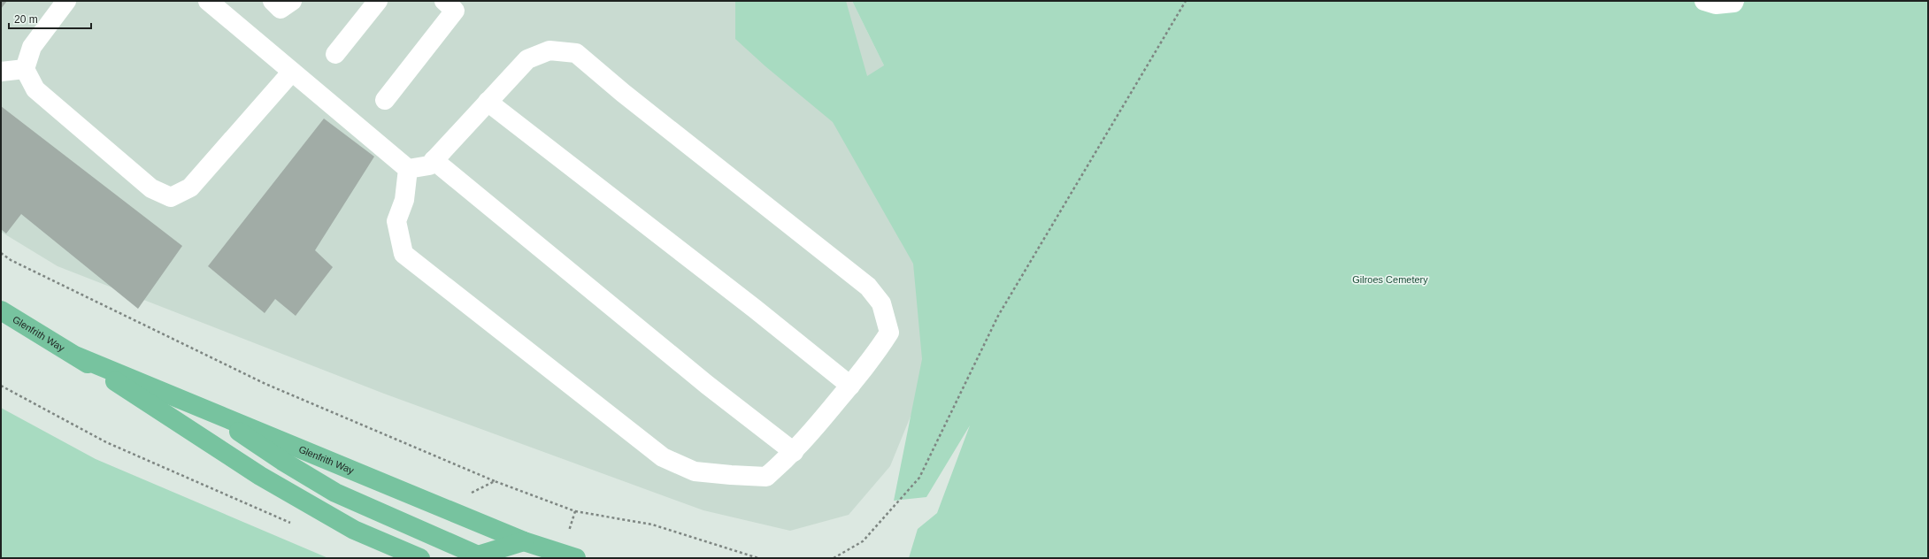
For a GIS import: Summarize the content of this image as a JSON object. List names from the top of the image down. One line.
{"streets":{"highway":["Glenfrith Way"]},"parks":["Gilroes Cemetery"],"scale_bar":"20 m"}
